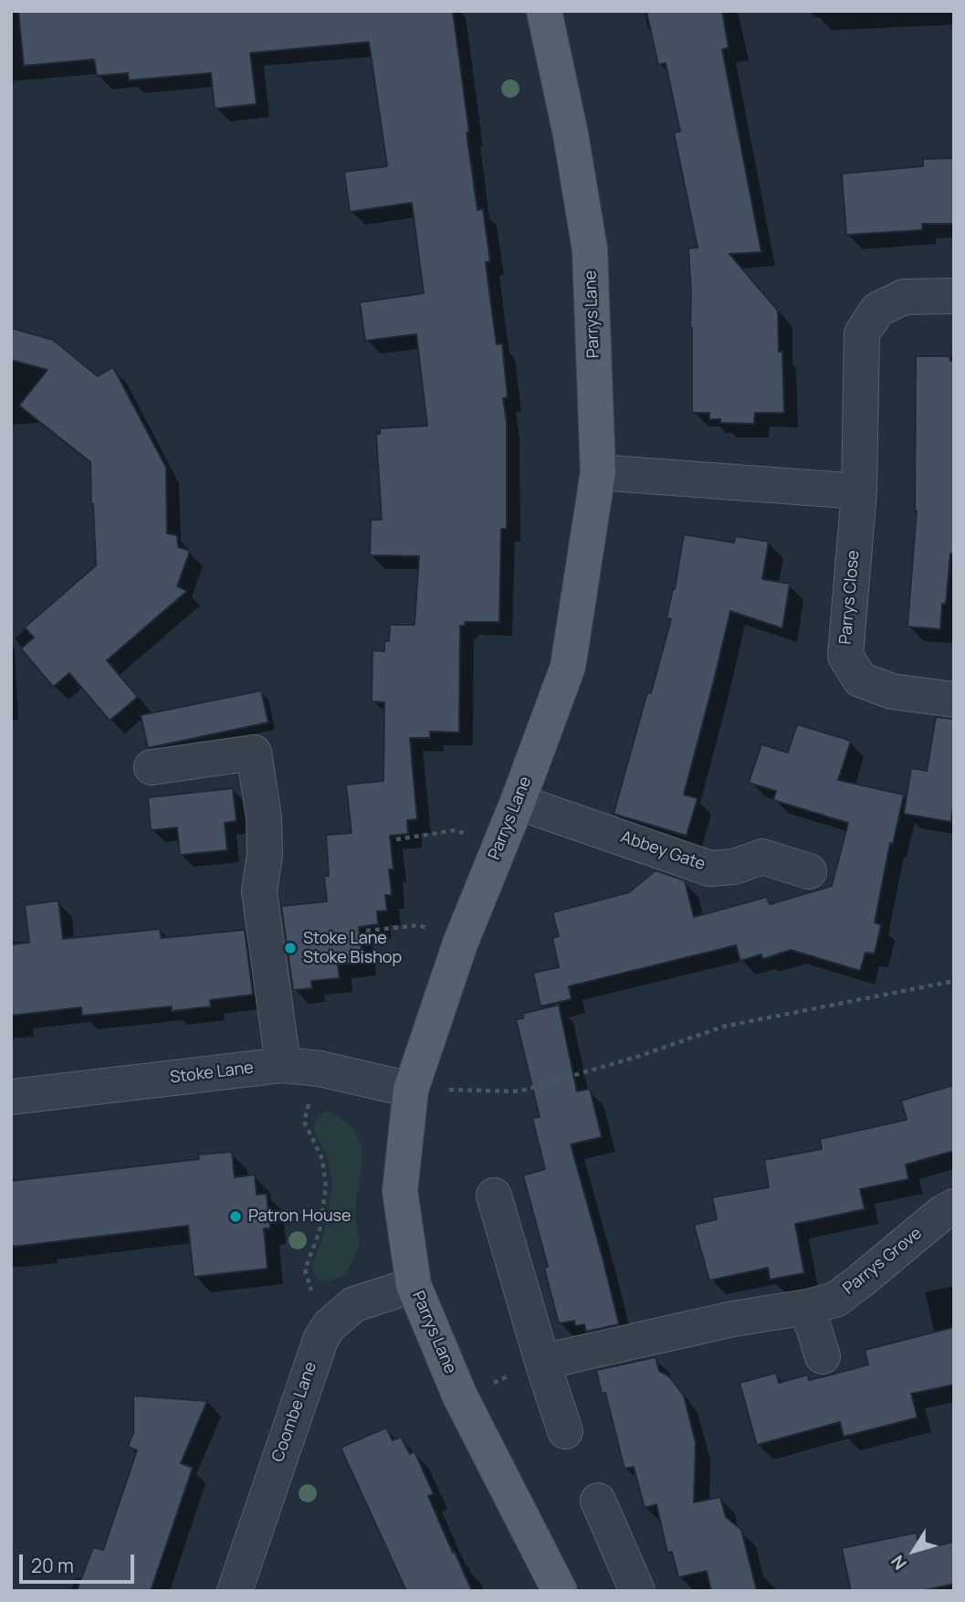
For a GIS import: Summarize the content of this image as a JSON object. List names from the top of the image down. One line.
{"streets":{"main road":["Parrys Lane"],"street":["Parrys Close","Abbey Gate","Stoke Lane","Parrys Grove","Coombe Lane"]},"crossings":[["Parrys Lane","Abbey Gate"],["Parrys Lane","Stoke Lane"],["Parrys Lane","Coombe Lane"]],"places":["Stoke Lane Stoke Bishop","Patron House"],"scale_bar":"20 m","north":"bottom left"}
